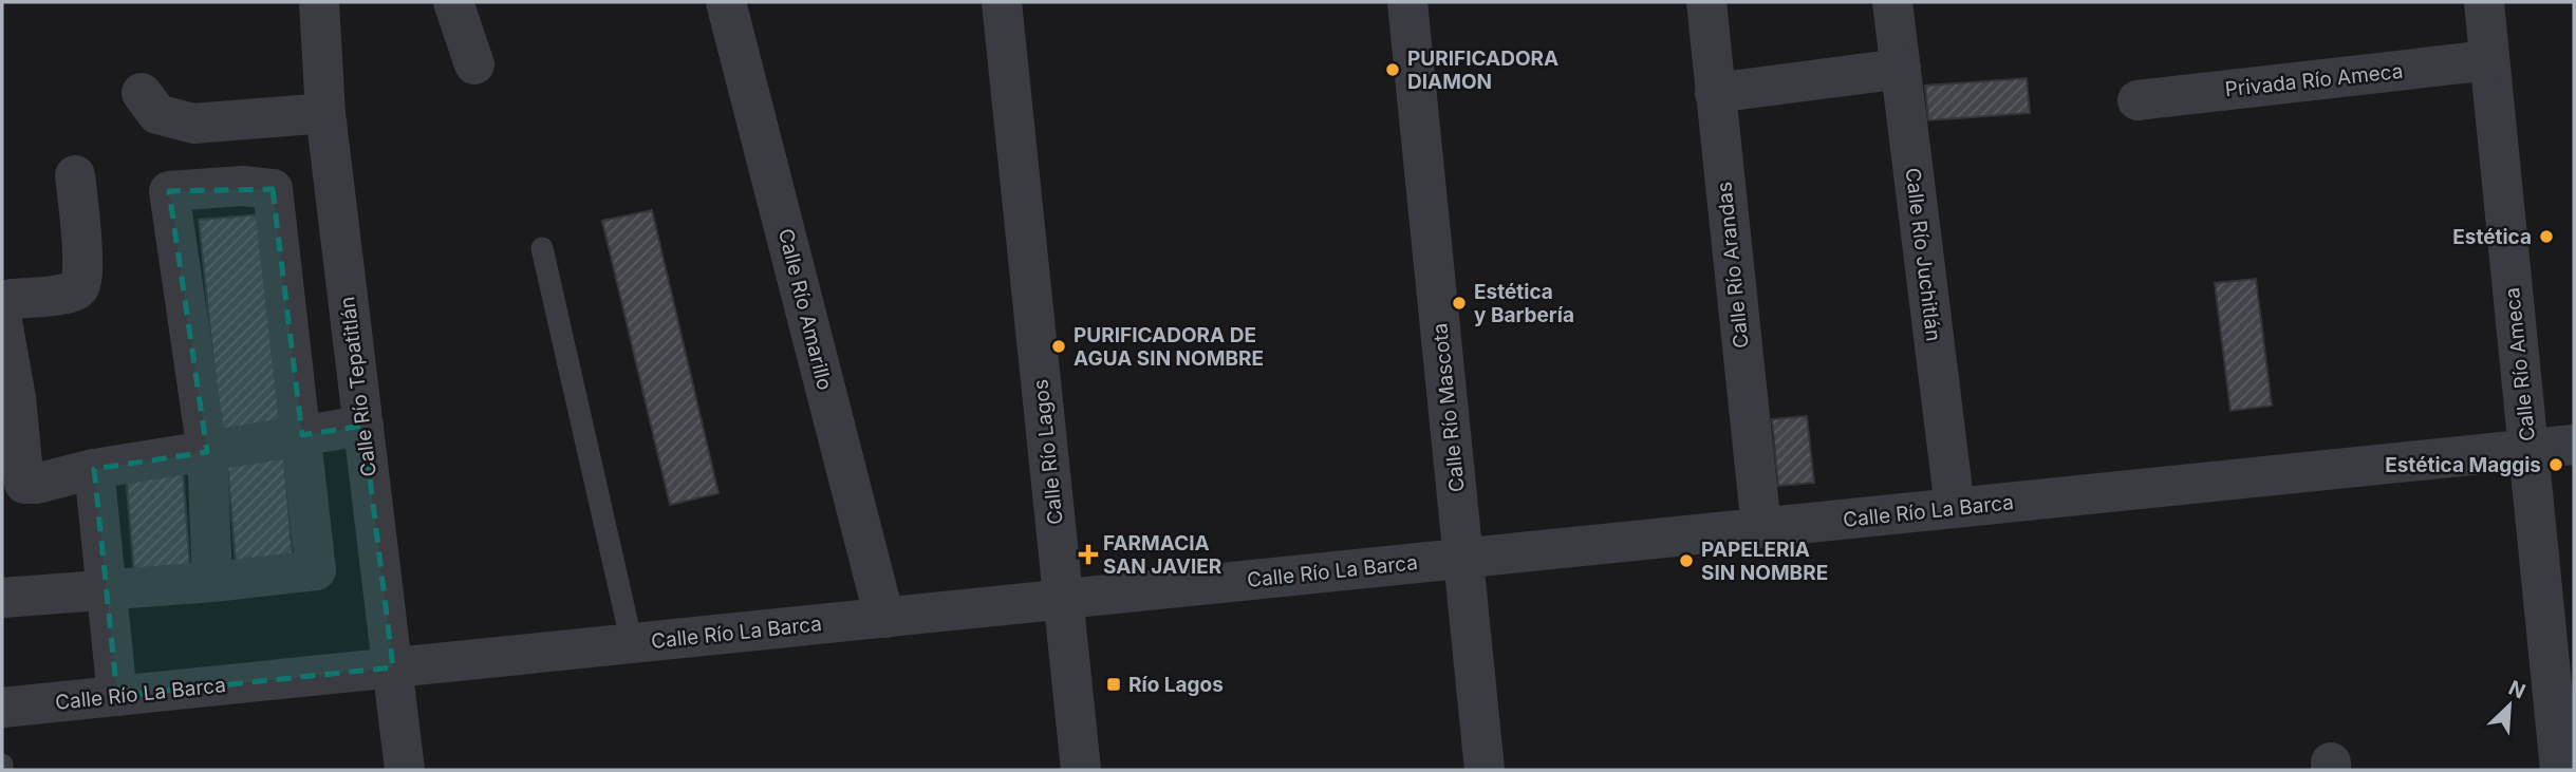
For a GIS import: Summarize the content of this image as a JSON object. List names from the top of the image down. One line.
{"streets":{"street":["Privada Río Ameca","Calle Río Juchitlán","Calle Río Arandas","Calle Río Amarillo","Calle Río Ameca","Calle Río Tepatitlán","Calle Río Mascota","Calle Río Lagos","Calle Río La Barca"]},"crossings":[["Privada Río Ameca","Calle Río Ameca"],["Calle Río Juchitlán","Calle Río La Barca"],["Calle Río Arandas","Calle Río La Barca"],["Calle Río Amarillo","Calle Río La Barca"],["Calle Río Ameca","Calle Río La Barca"],["Calle Río Tepatitlán","Calle Río La Barca"],["Calle Río Mascota","Calle Río La Barca"],["Calle Río Lagos","Calle Río La Barca"]],"places":{"other":["PURIFICADORA DIAMON","Estética","Estética y Barbería","PURIFICADORA DE AGUA SIN NOMBRE","Estética Maggis","PAPELERIA SIN NOMBRE"],"health":["FARMACIA SAN JAVIER"],"transit":["Río Lagos"]},"north":"top right"}
